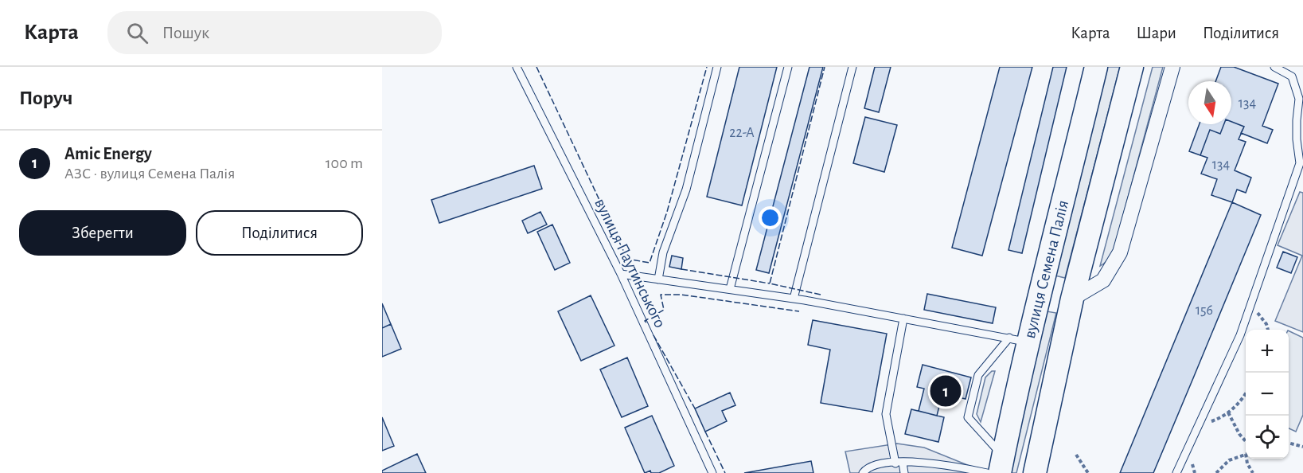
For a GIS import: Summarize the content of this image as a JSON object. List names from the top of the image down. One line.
{"streets":{"main road":["вулиця Семена Палія"],"lane":["вулиця Паутинського"]},"house_numbers":["134","22-A","134","156"],"north":"bottom","page":{"header":"Карта","search":"Пошук","nav":["Карта","Шари","Поділитися"],"heading":"Поруч","list":[{"mark":"1","name":"Amic Energy","note":"АЗС · вулиця Семена Палія","value":"100 m"}],"buttons":["Зберегти","Поділитися"],"map_buttons":["+","−"],"pins":"1"}}
